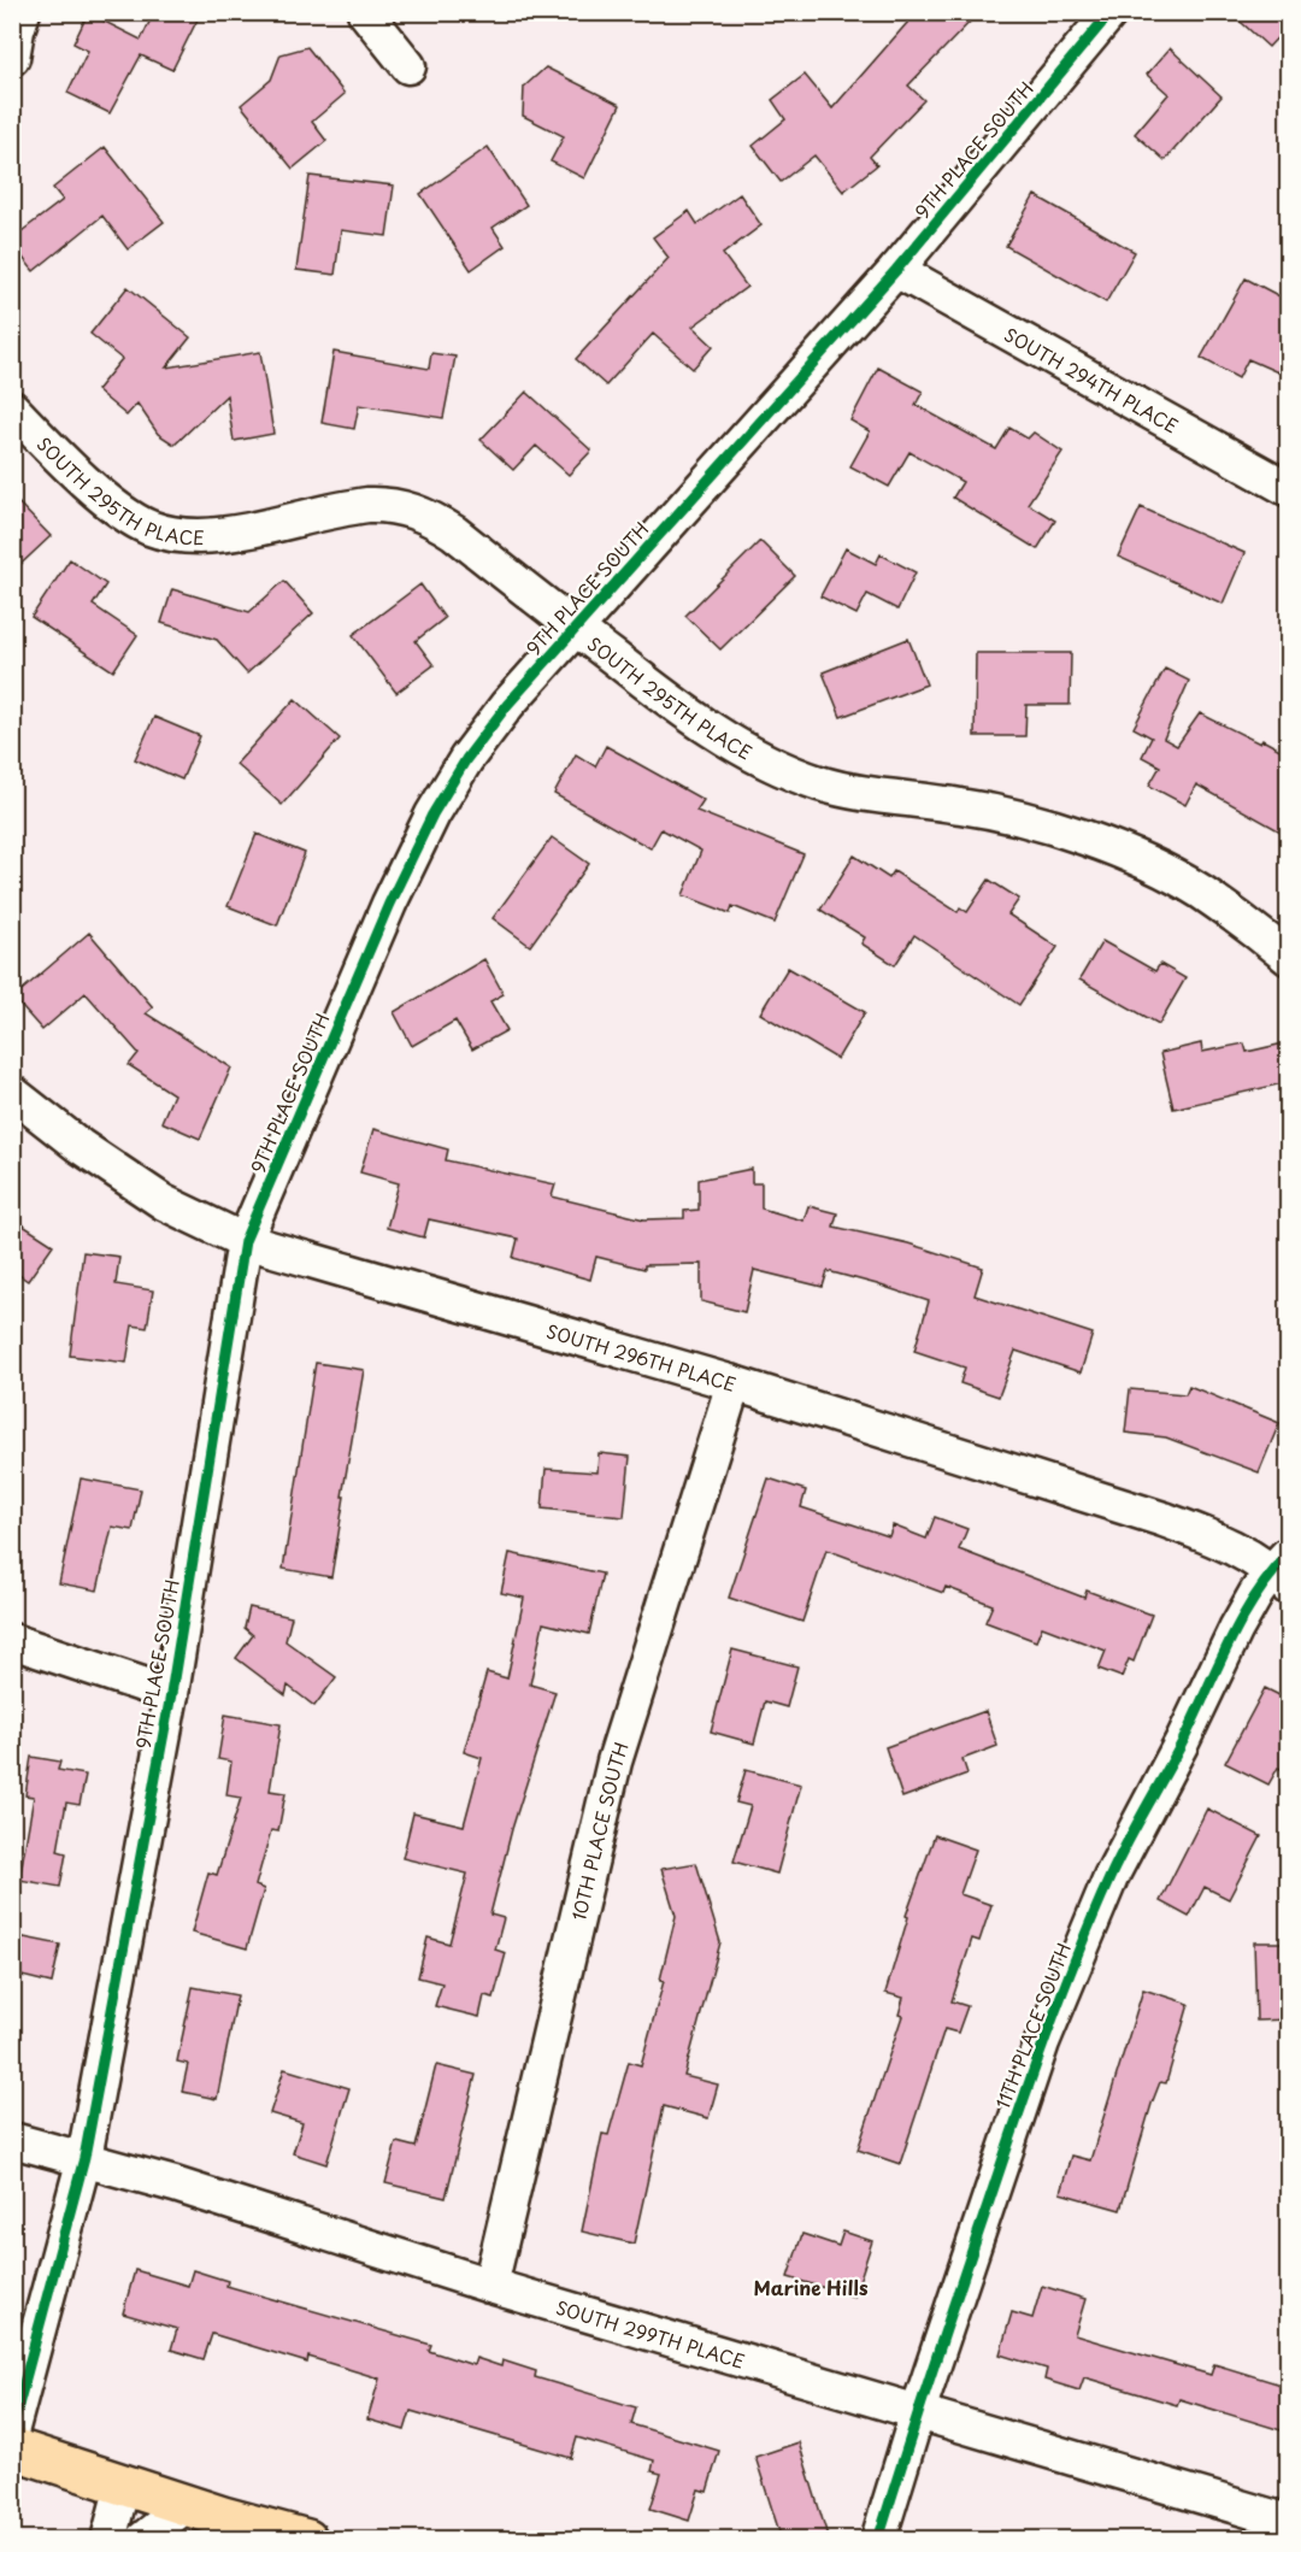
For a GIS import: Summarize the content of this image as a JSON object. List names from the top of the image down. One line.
{"streets":{"street":["9TH PLACE SOUTH","SOUTH 294TH PLACE","SOUTH 295TH PLACE","SOUTH 296TH PLACE","10TH PLACE SOUTH","11TH PLACE SOUTH","SOUTH 299TH PLACE"]},"crossings":[["9TH PLACE SOUTH","SOUTH 294TH PLACE"],["9TH PLACE SOUTH","SOUTH 295TH PLACE"],["9TH PLACE SOUTH","SOUTH 296TH PLACE"],["9TH PLACE SOUTH","SOUTH 299TH PLACE"],["SOUTH 296TH PLACE","10TH PLACE SOUTH"],["SOUTH 296TH PLACE","11TH PLACE SOUTH"],["10TH PLACE SOUTH","SOUTH 299TH PLACE"],["11TH PLACE SOUTH","SOUTH 299TH PLACE"]],"districts":["Marine Hills"]}
